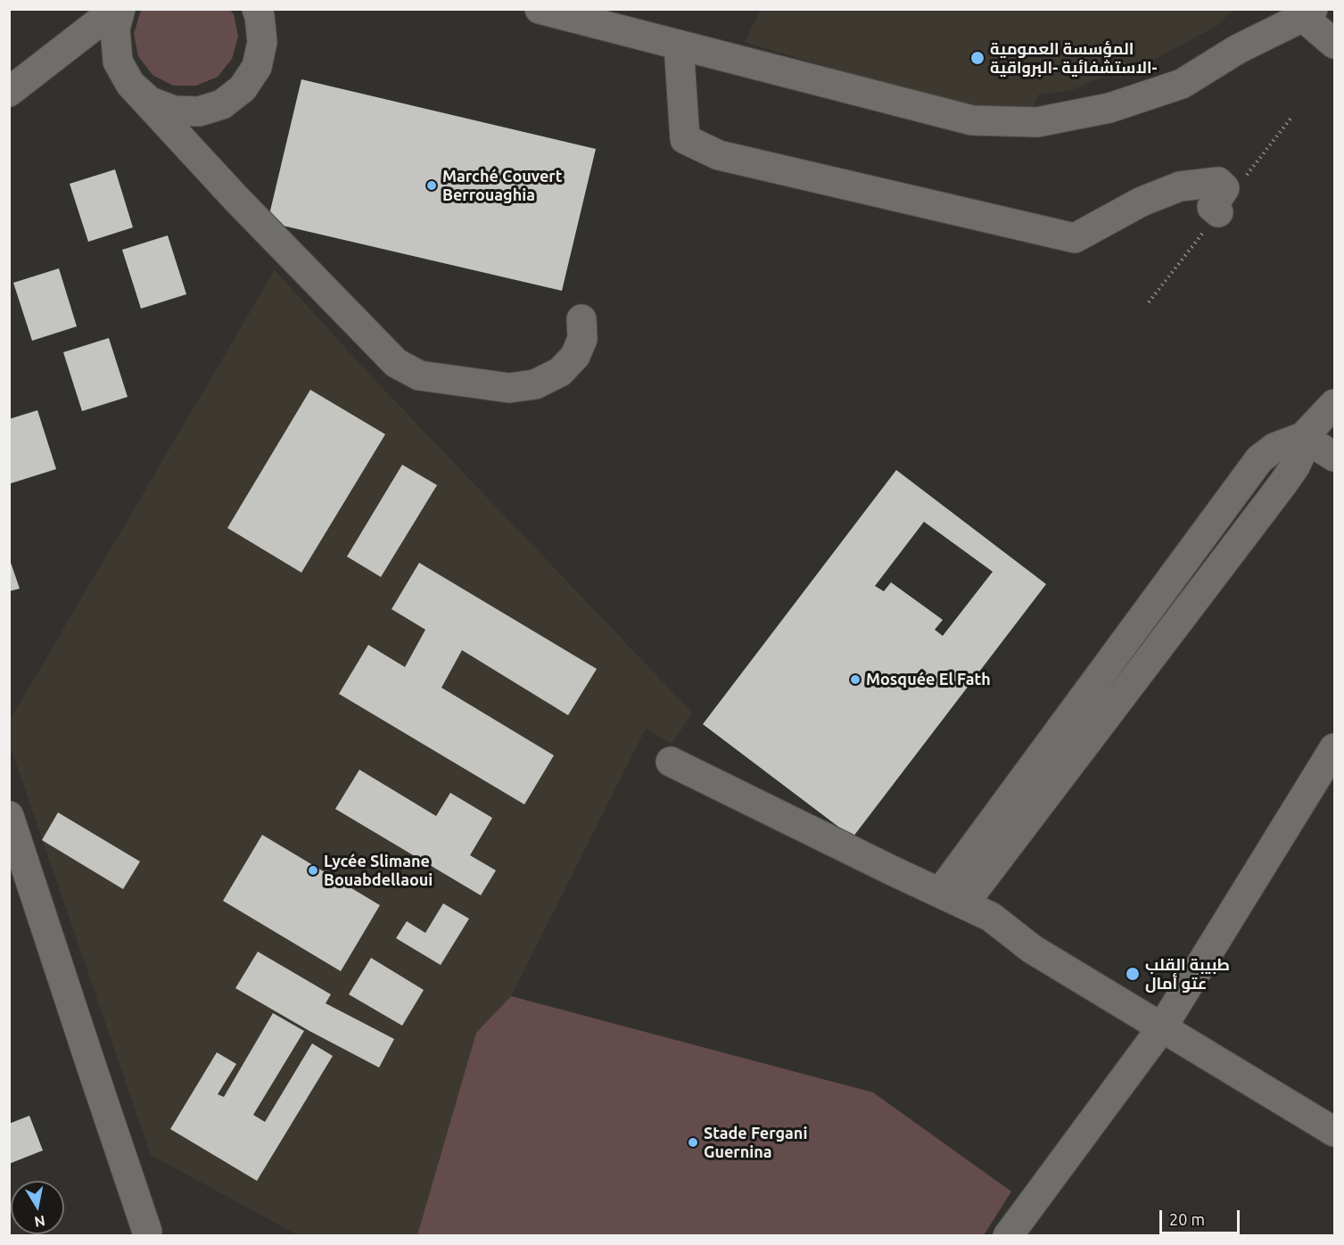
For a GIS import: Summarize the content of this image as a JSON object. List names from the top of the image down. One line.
{"places":["المؤسسة العمومية الاستشفائية -البرواقية-","Marché Couvert Berrouaghia","Mosquée El Fath","Lycée Slimane Bouabdellaoui","طبيبة القلب عتو أمال","Stade Fergani Guernina"],"scale_bar":"20 m","north":"bottom"}
